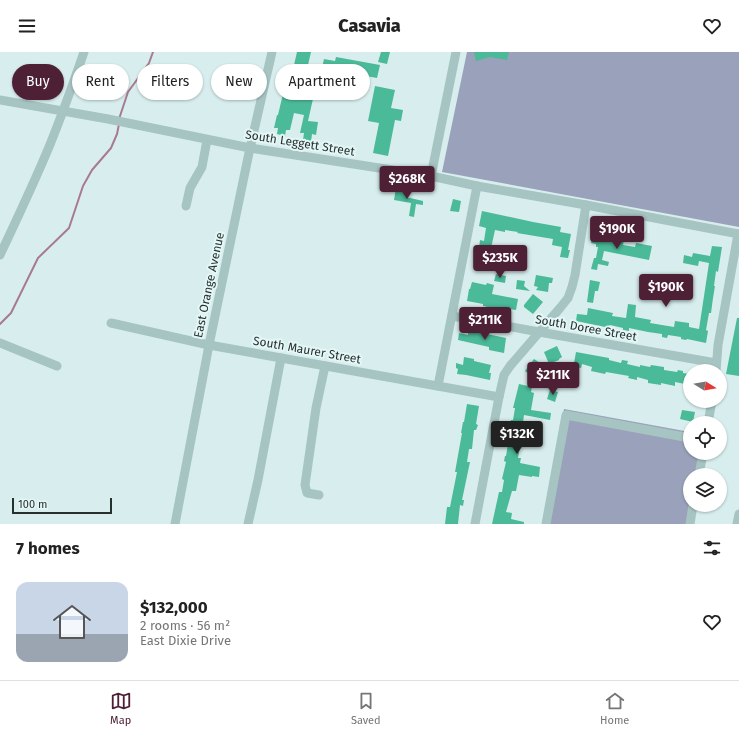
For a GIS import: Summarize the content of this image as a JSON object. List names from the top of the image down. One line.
{"streets":{"street":["South Leggett Street","East Orange Avenue","South Doree Street","South Maurer Street"]},"crossings":[["South Leggett Street","East Orange Avenue"],["East Orange Avenue","South Maurer Street"]],"scale_bar":"100 m","north":"right","page":{"header":"Casavia","chip":["Buy","Rent","Filters","New","Apartment"],"price":["$268K","$190K","$235K","$190K","$211K","$211K","$132K"],"scale":"100 m","heading":"7 homes","list":[{"name":"$132,000","note":"2 rooms · 56 m² · East Dixie Drive"}],"tabs":["Map","Saved","Home"]}}
